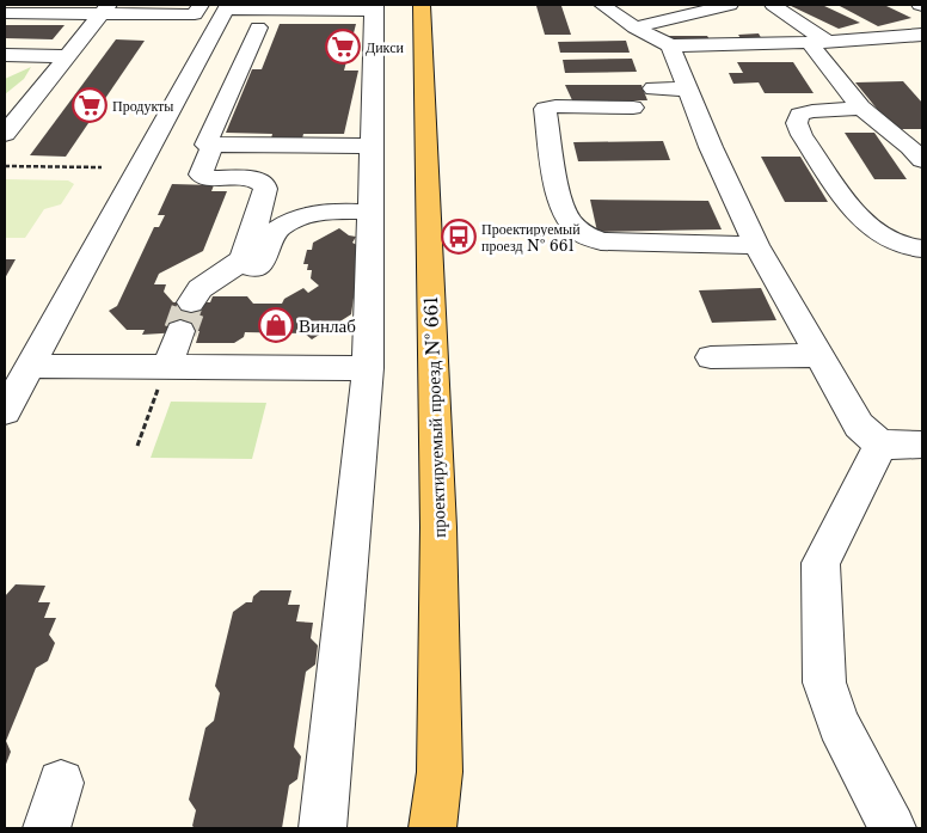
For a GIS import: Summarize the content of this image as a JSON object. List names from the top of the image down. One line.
{"streets":{"main road":["проектируемый проезд № 661"]},"places":{"supermarket":["Дикси","Продукты"],"bus stop":["Проектируемый проезд № 661"],"shop":["Винлаб"]}}
